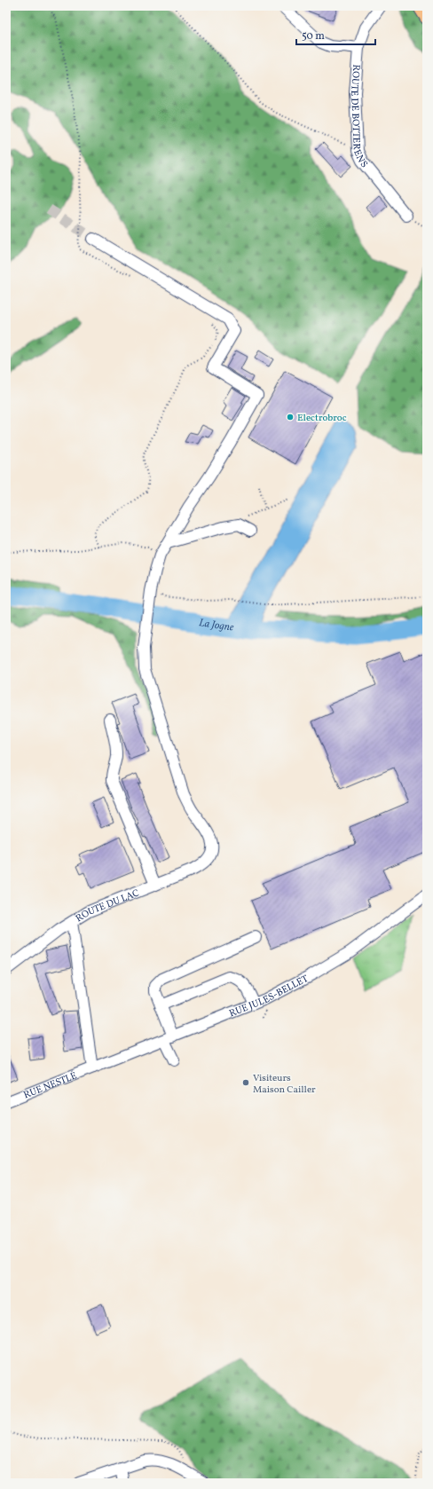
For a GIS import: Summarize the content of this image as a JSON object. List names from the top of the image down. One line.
{"streets":{"street":["ROUTE DE BOTTERENS","ROUTE DU LAC","RUE JULES-BELLET","RUE NESTLÉ"]},"crossings":[["RUE JULES-BELLET","RUE NESTLÉ"]],"water":["La Jogne"],"places":["Electrobroc","Visiteurs Maison Cailler"],"scale_bar":"50 m"}
